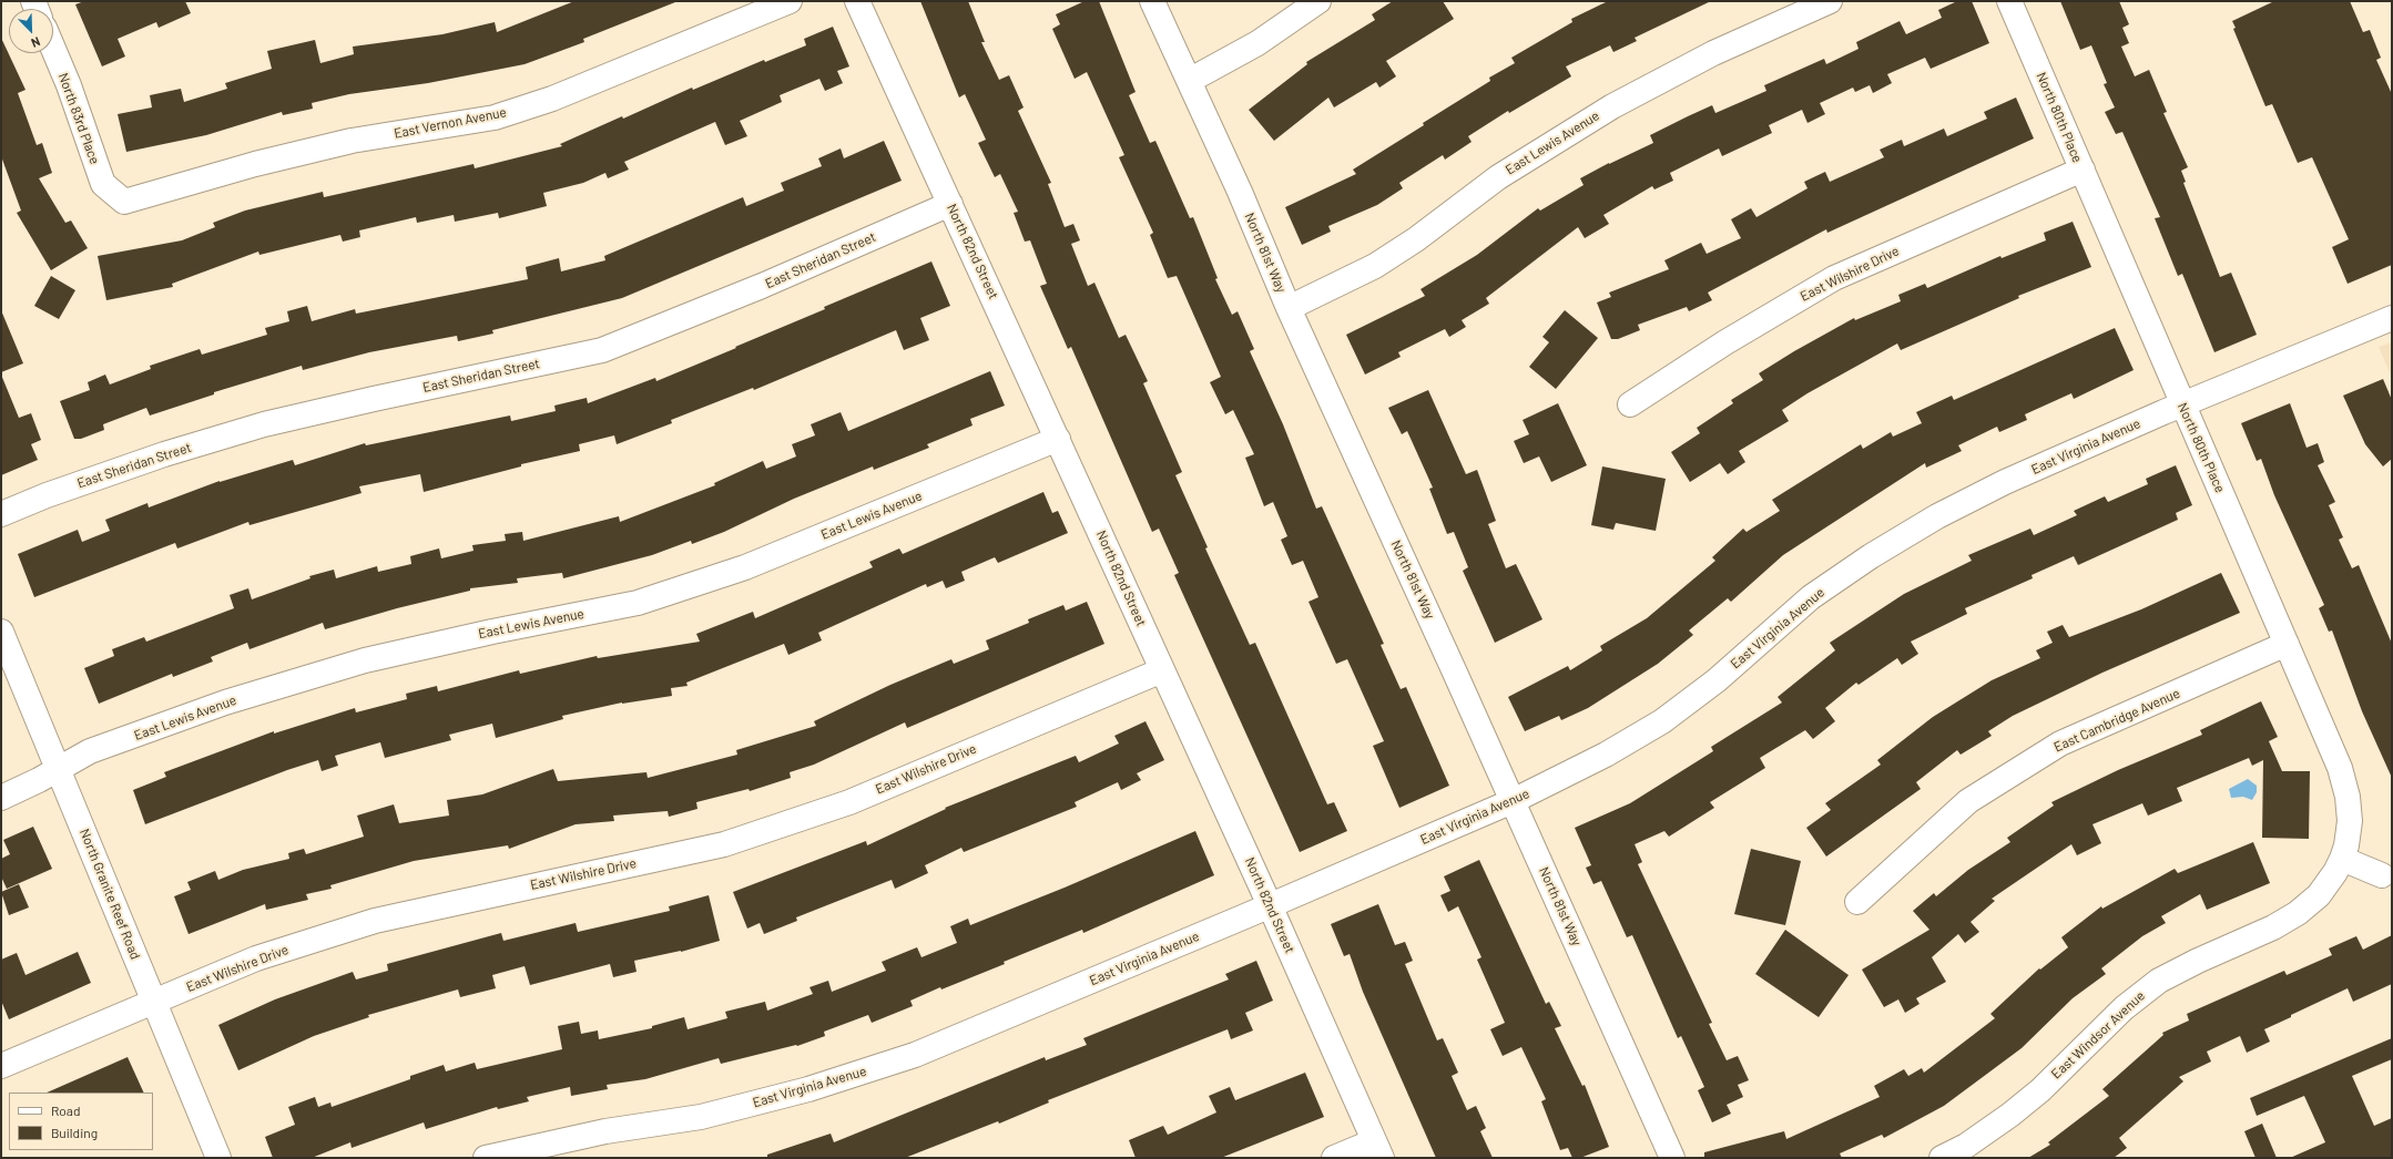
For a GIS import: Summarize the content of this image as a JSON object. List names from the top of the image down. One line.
{"streets":{"street":["North 80th Place","North 83rd Place","East Vernon Avenue","East Lewis Avenue","North 82nd Street","North 81st Way","East Sheridan Street","East Wilshire Drive","East Virginia Avenue","East Cambridge Avenue","North Granite Reef Road","East Windsor Avenue"]},"crossings":[["North 80th Place","East Wilshire Drive"],["North 80th Place","East Virginia Avenue"],["North 80th Place","East Cambridge Avenue"],["North 80th Place","East Windsor Avenue"],["North 83rd Place","East Vernon Avenue"],["East Lewis Avenue","North 82nd Street"],["East Lewis Avenue","North 81st Way"],["East Lewis Avenue","North Granite Reef Road"],["North 82nd Street","East Sheridan Street"],["North 82nd Street","East Wilshire Drive"],["North 82nd Street","East Virginia Avenue"],["North 81st Way","East Virginia Avenue"],["East Wilshire Drive","North Granite Reef Road"]],"legend":["Road","Building"],"north":"bottom right"}
